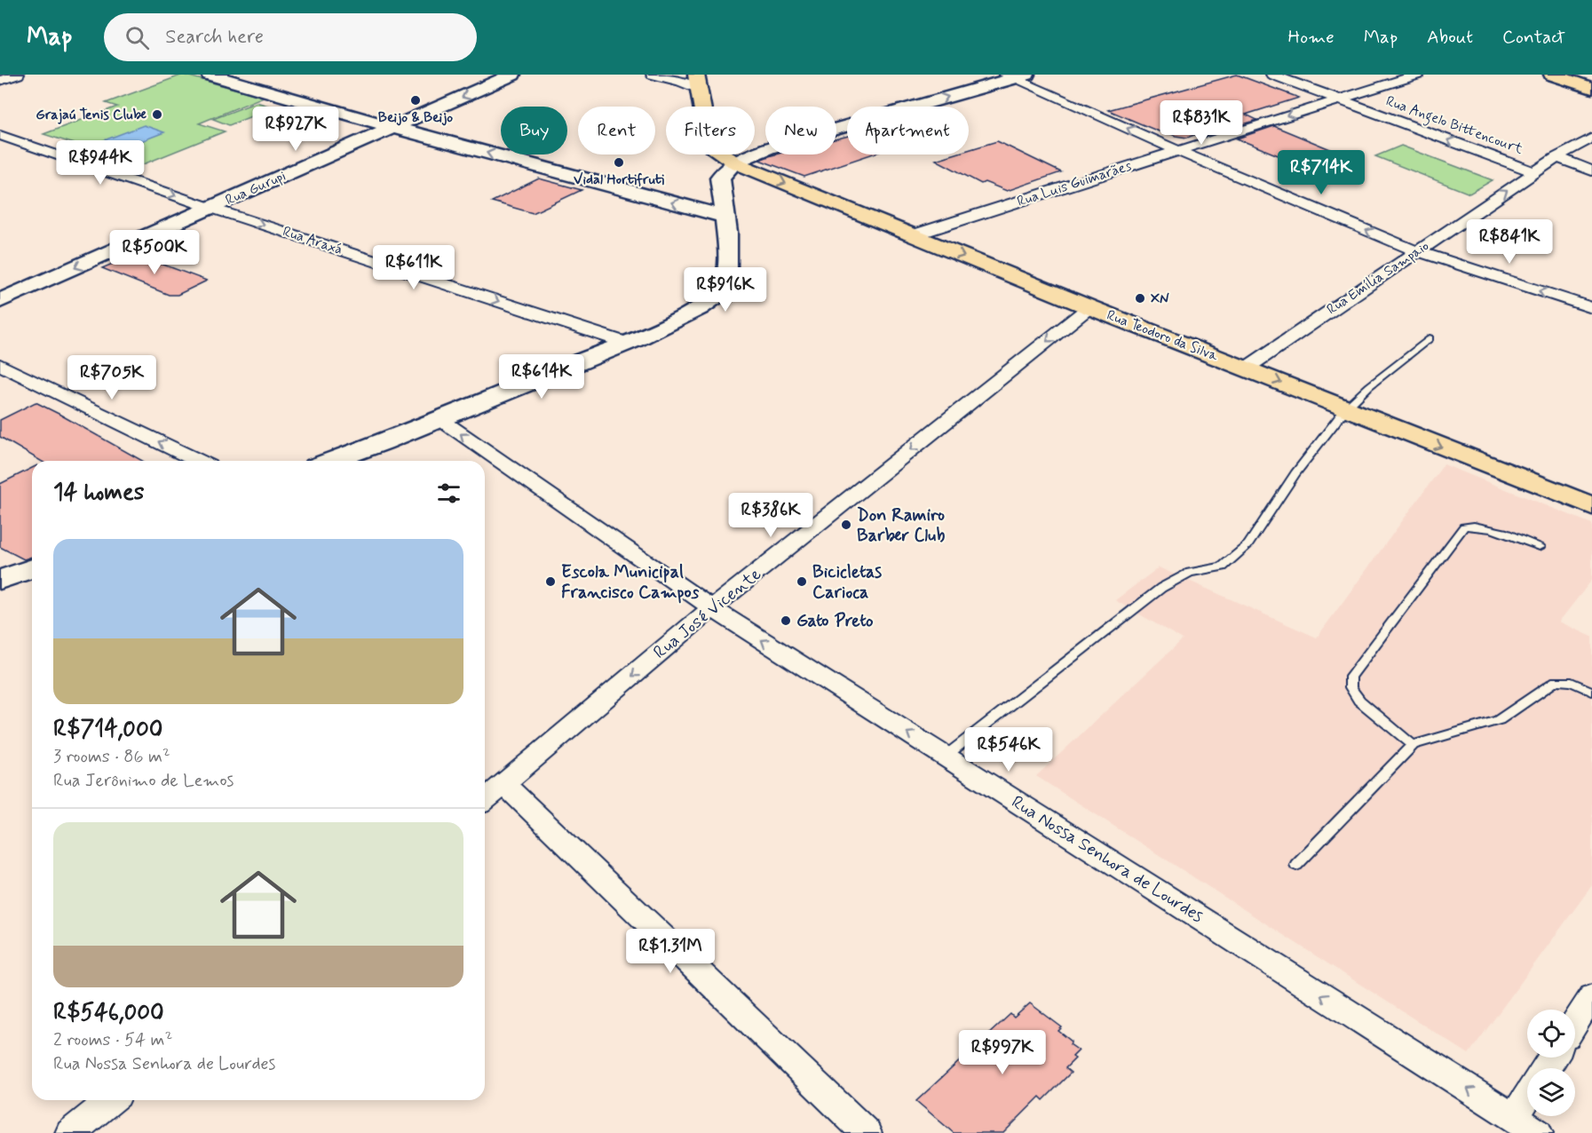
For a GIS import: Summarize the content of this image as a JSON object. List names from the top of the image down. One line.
{"streets":{"main road":["Rua Gurupi","Rua Teodoro da Silva"],"street":["Rua Angelo Bittencourt","Rua Luis Guimarães","Rua Araxá","Rua Emília Sampaio","Rua José Vicente","Rua Nossa Senhora de Lourdes"]},"crossings":[["Rua Angelo Bittencourt","Rua Luis Guimarães"],["Rua Angelo Bittencourt","Rua Emília Sampaio"],["Rua Luis Guimarães","Rua Teodoro da Silva"],["Rua Gurupi","Rua Araxá"],["Rua Emília Sampaio","Rua Teodoro da Silva"],["Rua Teodoro da Silva","Rua José Vicente"],["Rua José Vicente","Rua Nossa Senhora de Lourdes"]],"one_way":["Rua Gurupi","Rua Araxá","Rua Teodoro da Silva","Rua José Vicente","Rua Nossa Senhora de Lourdes"],"places":["Beijo & Beijo","Grajaú Tenis Clube","Vidal Hortifruti","XN","Don Ramiro Barber Club","Escola Municipal Francisco Campos","Bicicletas Carioca","Gato Preto"],"page":{"header":"Map","search":"Search here","nav":["Home","Map","About","Contact"],"price":["R$831K","R$927K","R$944K","R$714K","R$841K","R$500K","R$611K","R$916K","R$614K","R$705K","R$386K","R$546K","R$1.31M","R$997K"],"chip":["Buy","Rent","Filters","New","Apartment"],"heading":"14 homes","list":[{"name":"R$714,000","note":"3 rooms · 86 m² · Rua Jerônimo de Lemos"},{"name":"R$546,000","note":"2 rooms · 54 m² · Rua Nossa Senhora de Lourdes"}]}}
